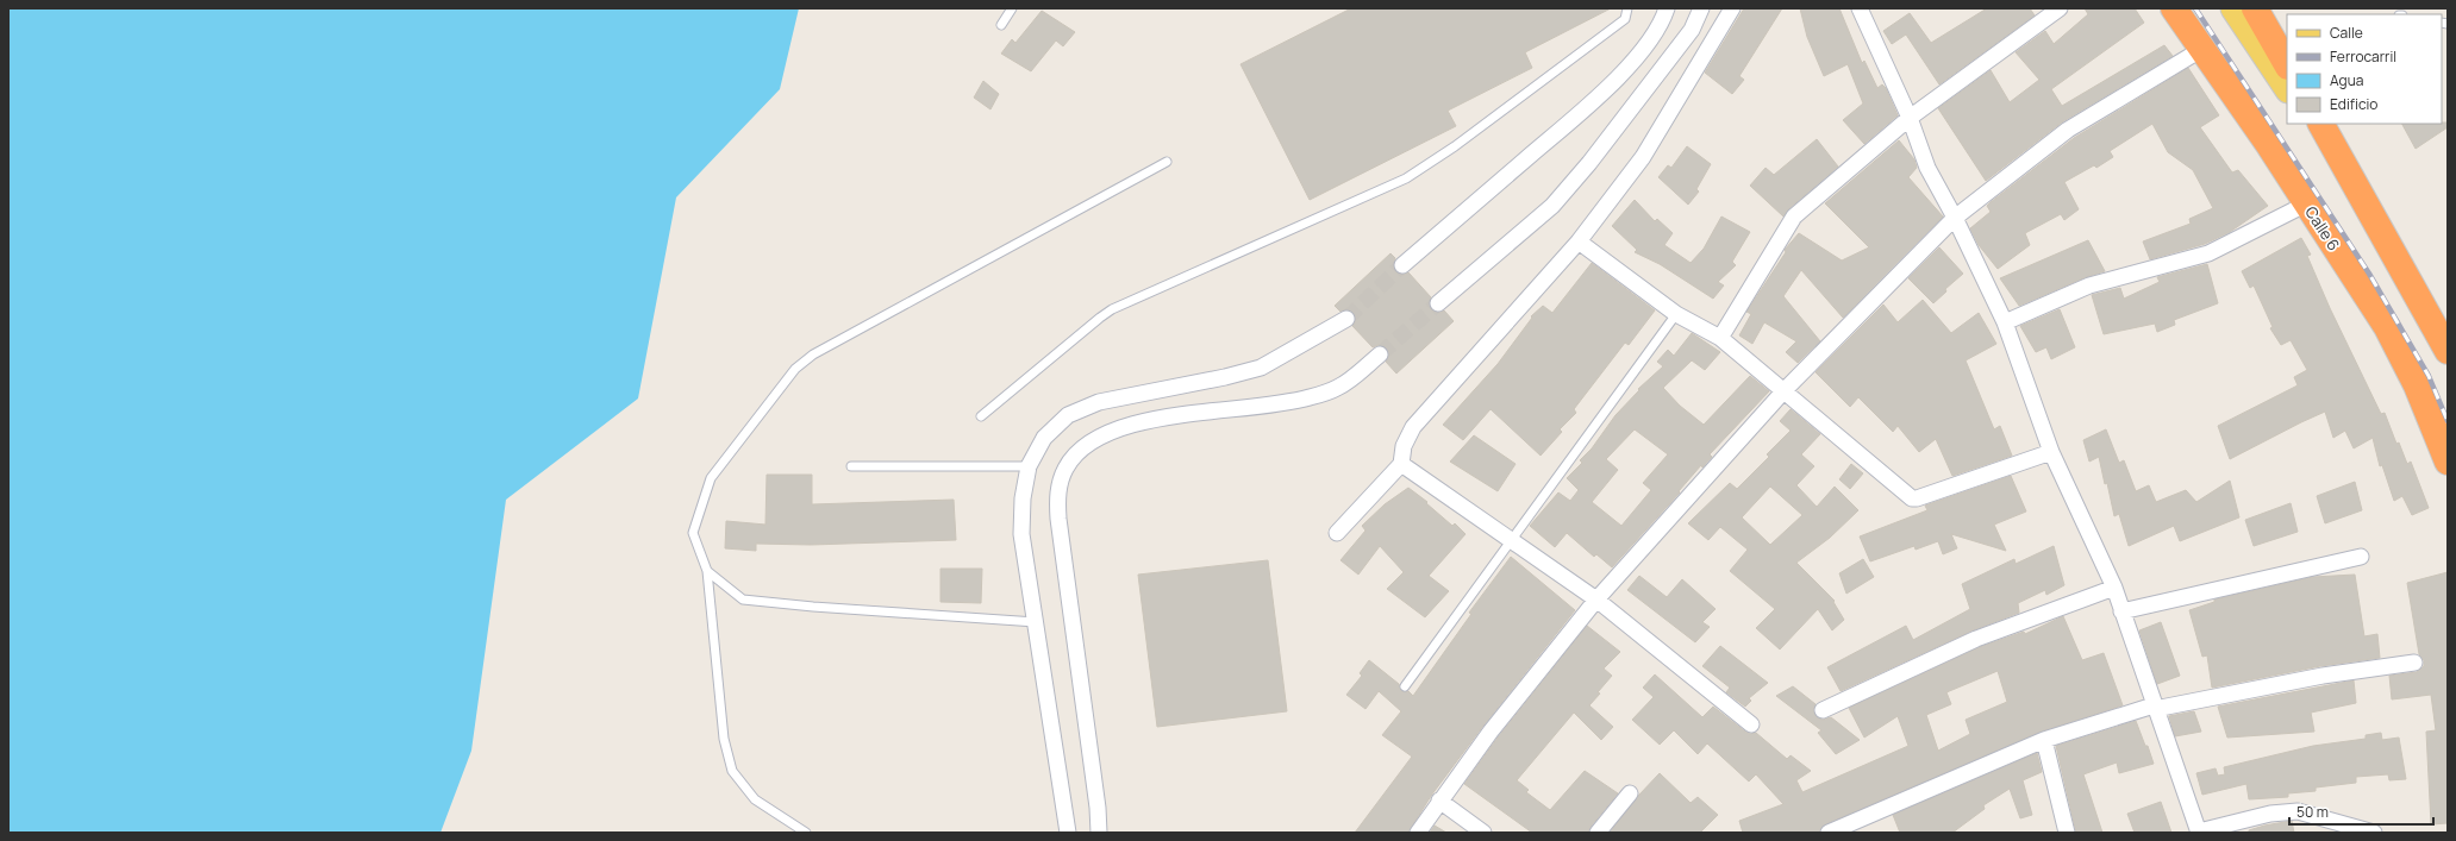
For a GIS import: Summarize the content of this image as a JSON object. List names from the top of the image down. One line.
{"streets":{"highway":["Calle 6"]},"legend":["Calle","Ferrocarril","Agua","Edificio"],"scale_bar":"50 m"}
